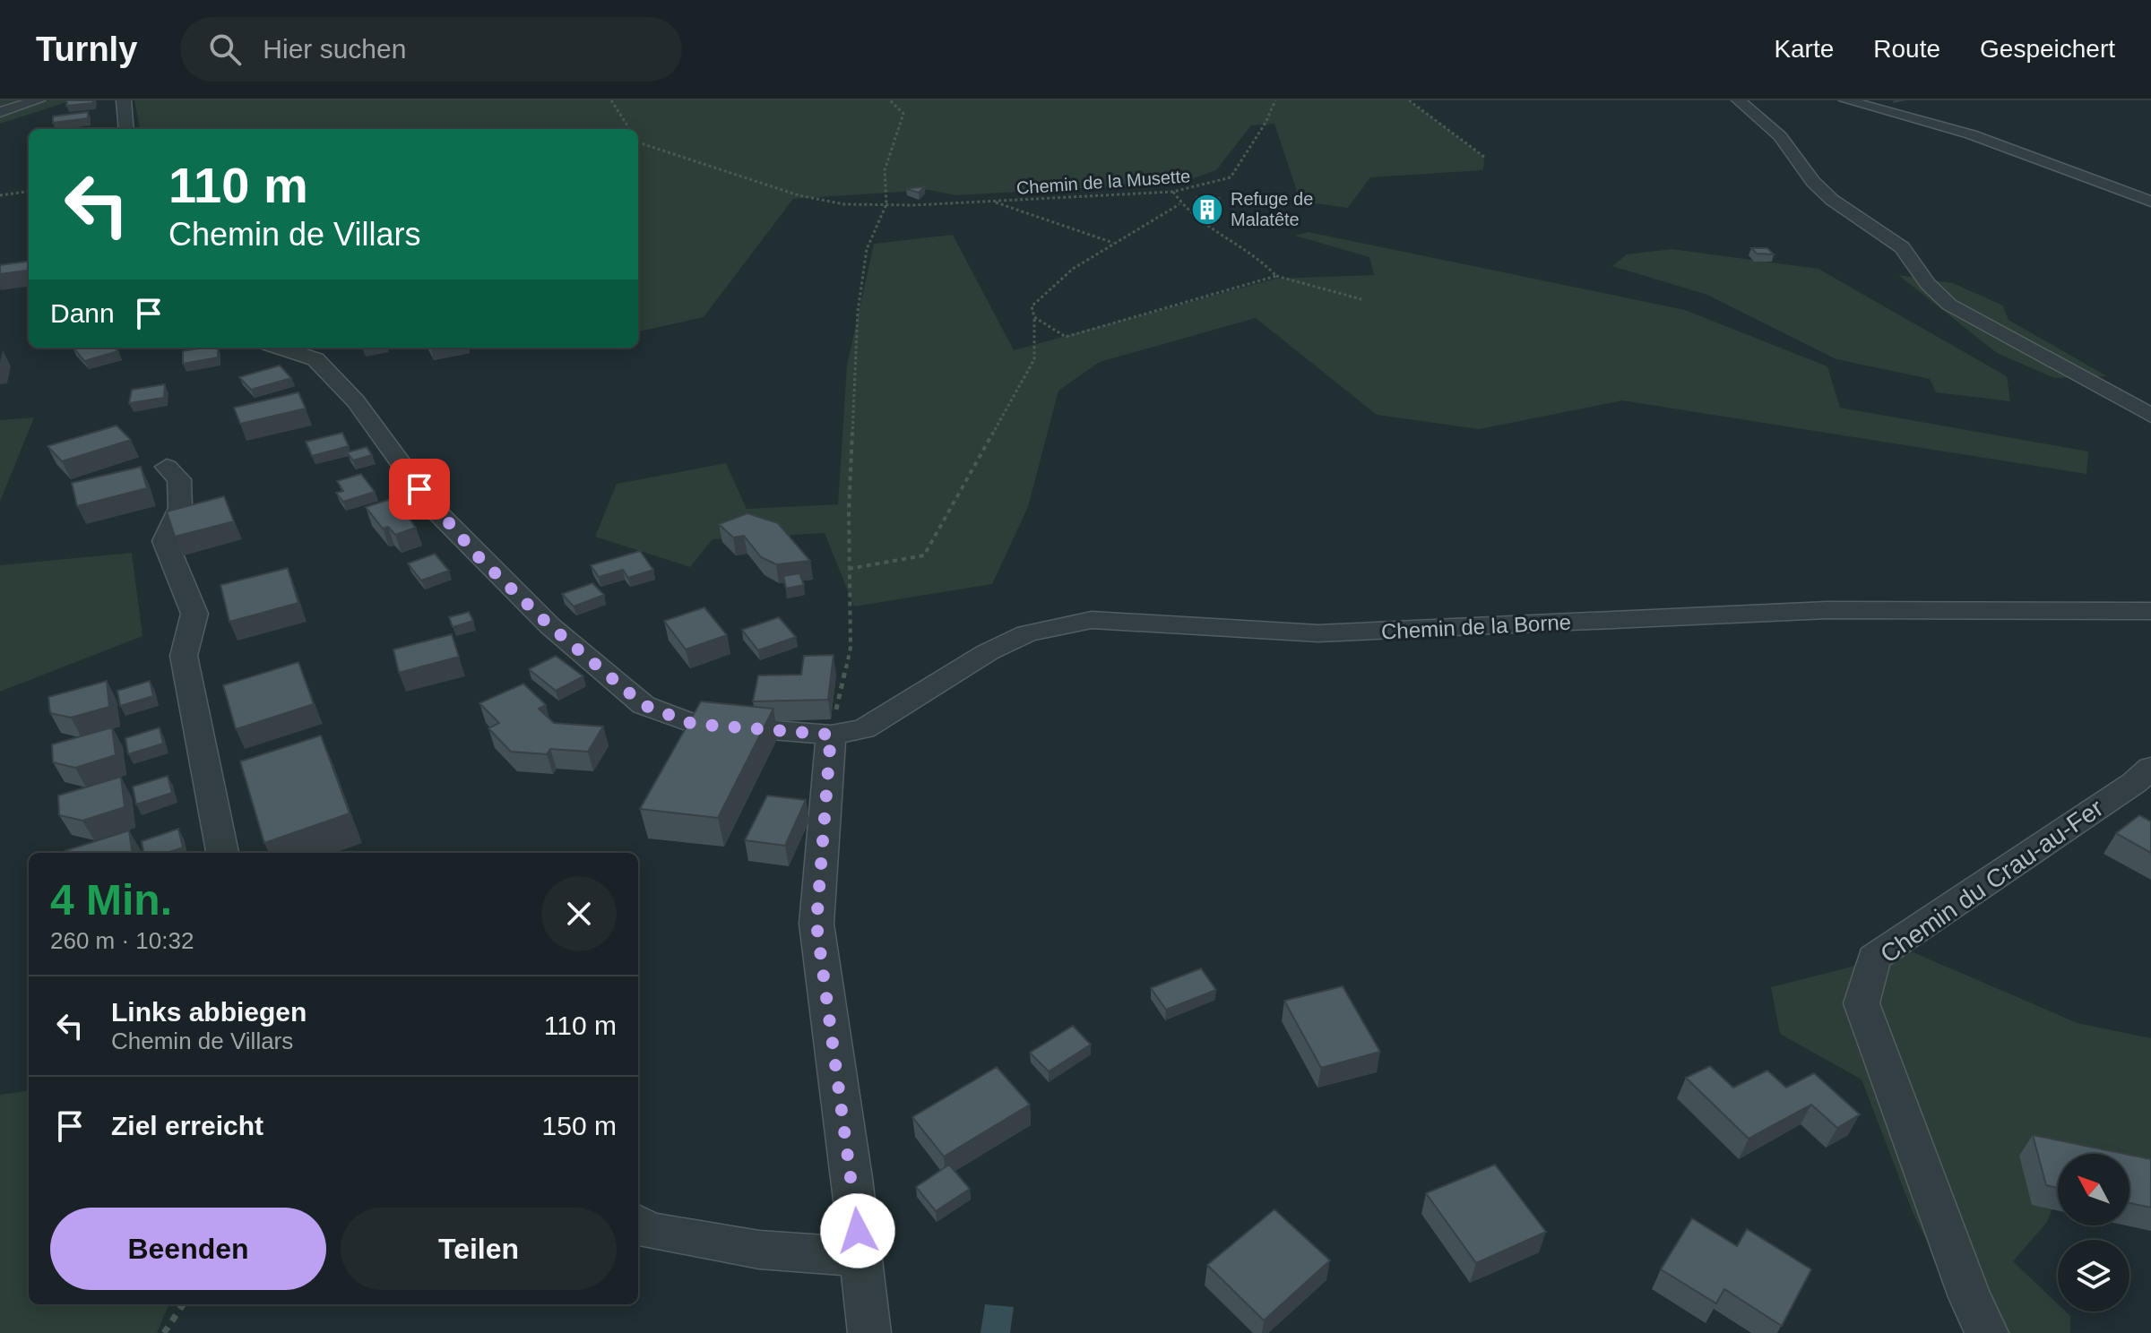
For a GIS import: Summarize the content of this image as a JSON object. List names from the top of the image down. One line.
{"streets":{"street":["Chemin de la Borne","Chemin du Crau-au-Fer"],"path":["Chemin de la Musette"]},"places":{"building":["Refuge de Malatête"]},"north":"top left","page":{"header":"Turnly","search":"Hier suchen","nav":["Karte","Route","Gespeichert"],"turn":["110 m","Chemin de Villars"],"then":"Dann","heading":["4 Min.","260 m · 10:32"],"list":[{"name":"Links abbiegen","note":"Chemin de Villars","value":"110 m"},{"name":"Ziel erreicht","value":"150 m"}],"buttons":["Beenden","Teilen"]}}
